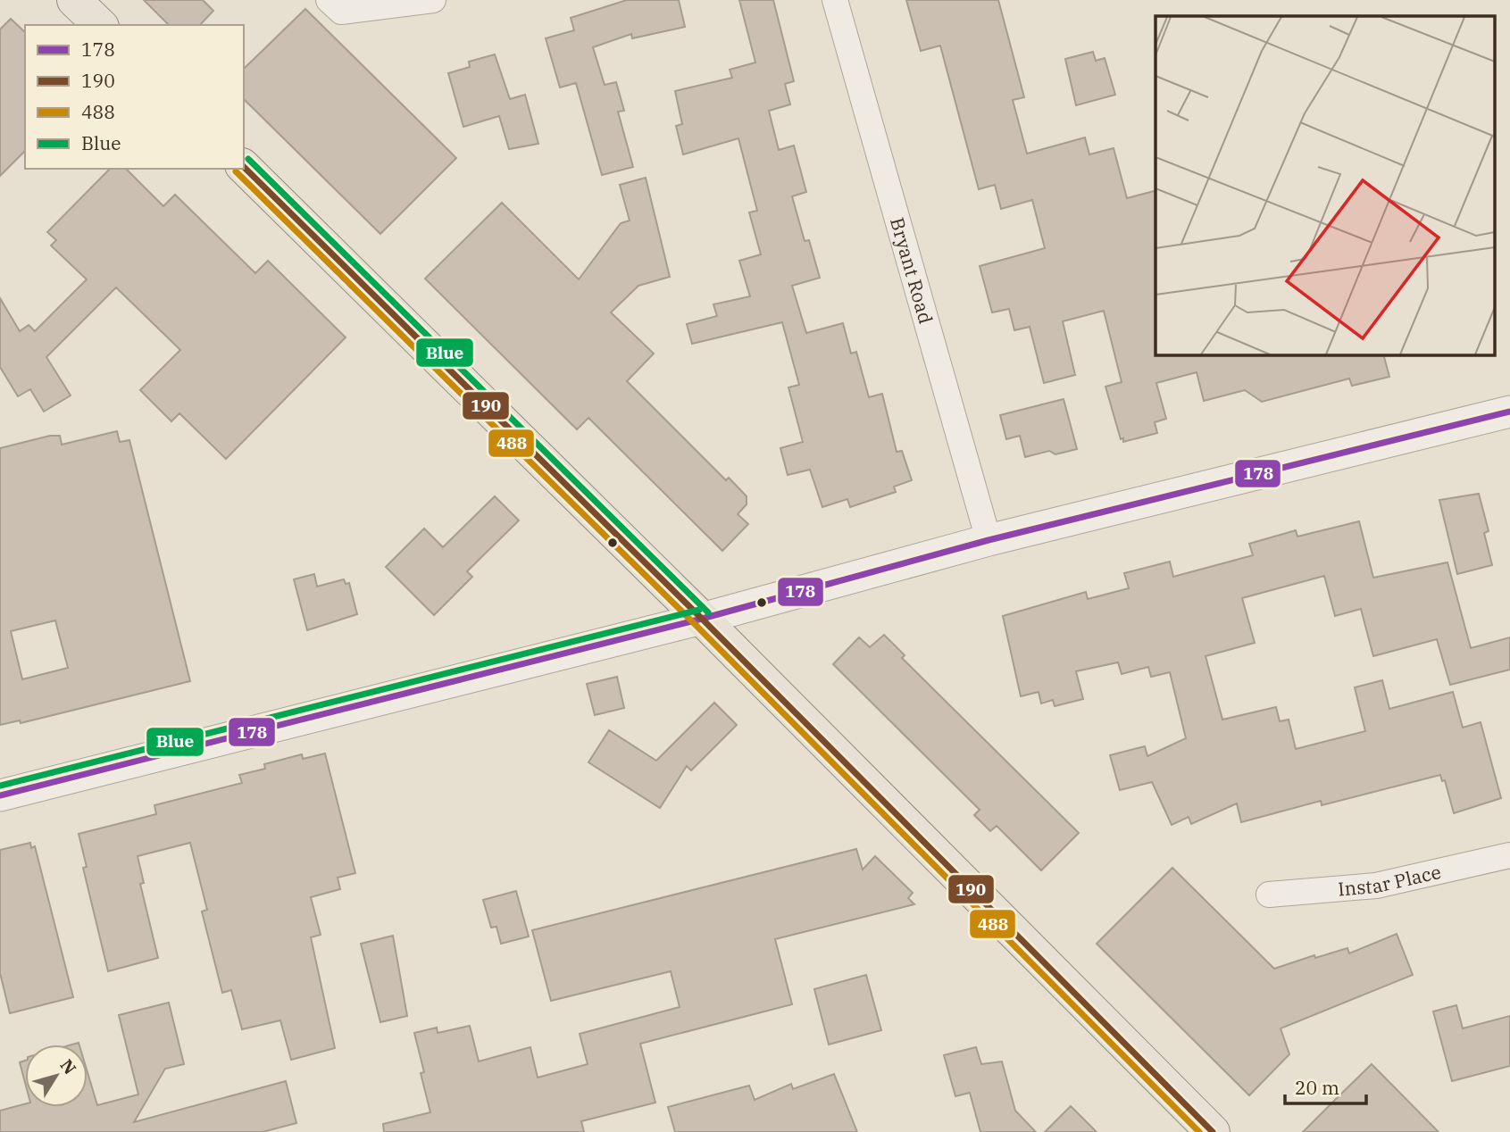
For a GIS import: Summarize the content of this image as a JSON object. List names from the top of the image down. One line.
{"streets":{"street":["Bryant Road","Instar Place"]},"lines":["transit line Blue","transit line 190","transit line 488","transit line 178"],"legend":["178","190","488","Blue"],"scale_bar":"20 m","north":"top right"}
